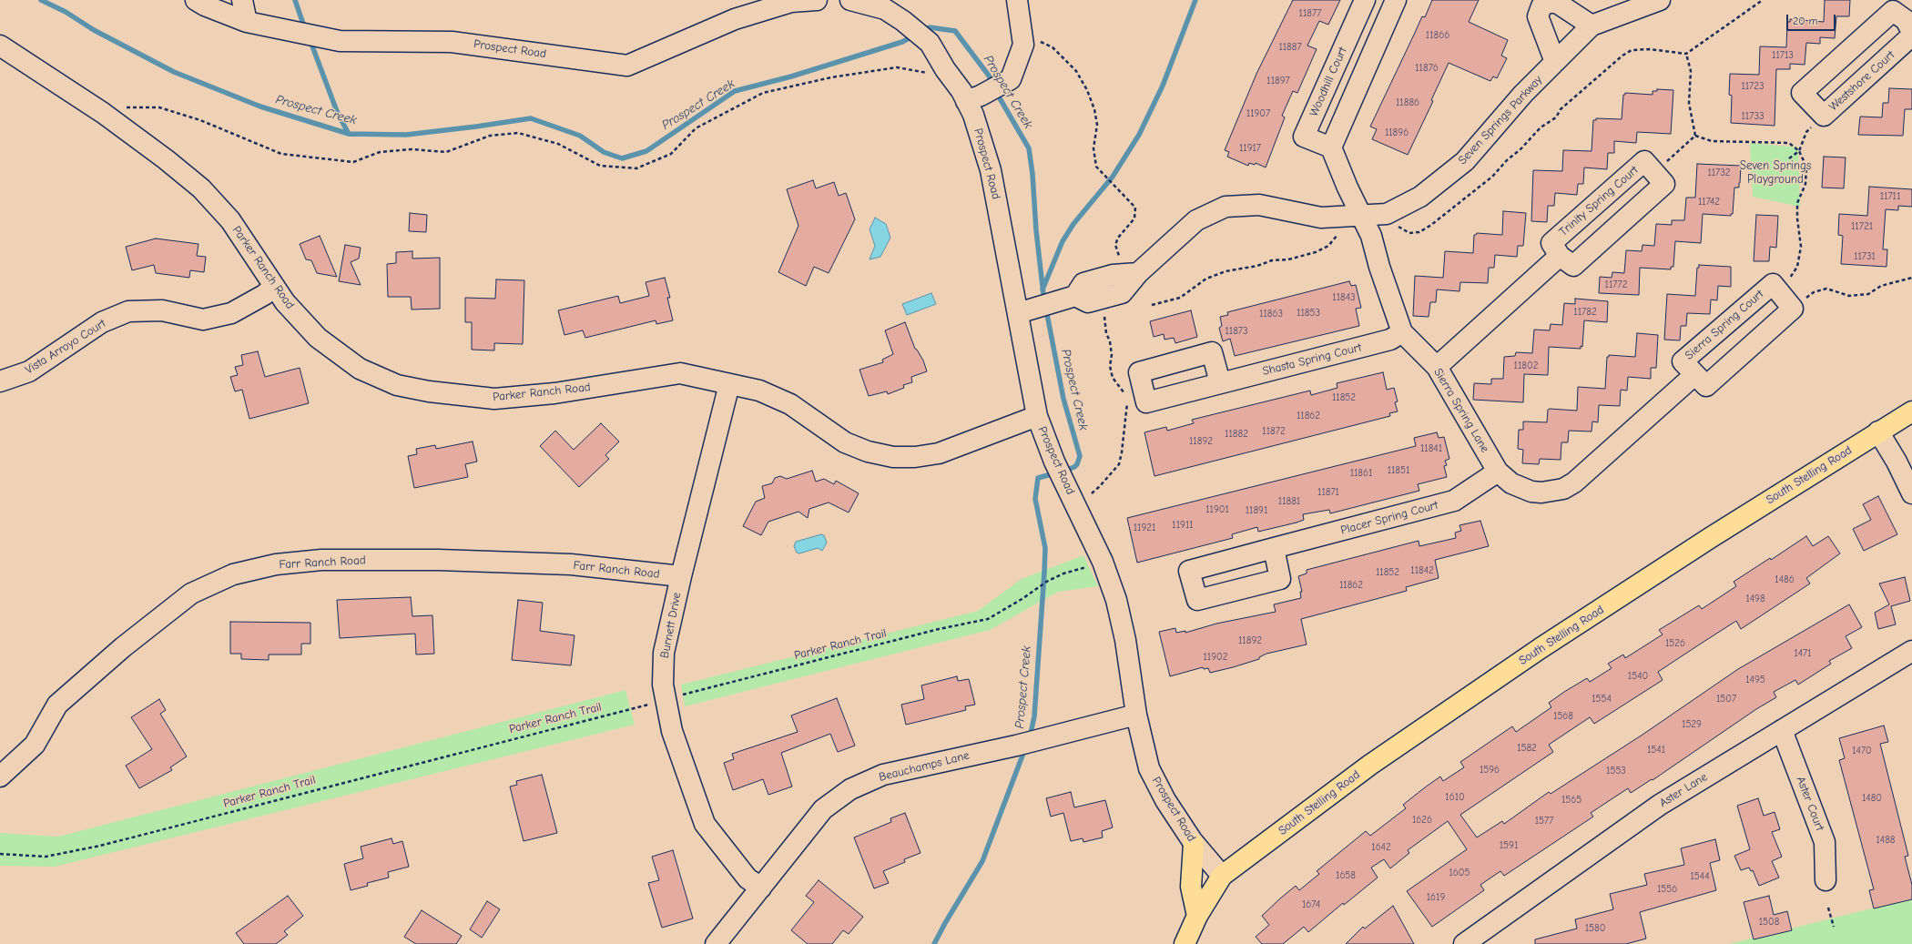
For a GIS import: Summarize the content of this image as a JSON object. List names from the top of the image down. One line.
{"streets":{"main road":["South Stelling Road"],"street":["Prospect Road","Westshore Court","Woodhill Court","Seven Springs Parkway","Trinity Spring Court","Parker Ranch Road","Sierra Spring Court","Vista Arroyo Court","Shasta Spring Court","Sierra Spring Lane","Placer Spring Court","Farr Ranch Road","Burnett Drive","Beauchamps Lane","Aster Lane","Aster Court"],"path":["Parker Ranch Trail"]},"crossings":[["Prospect Road","Seven Springs Parkway"],["Prospect Road","Parker Ranch Road"],["Prospect Road","South Stelling Road"],["Prospect Road","Parker Ranch Trail"],["Prospect Road","Beauchamps Lane"],["Seven Springs Parkway","Sierra Spring Lane"],["Trinity Spring Court","Sierra Spring Lane"],["Parker Ranch Road","Vista Arroyo Court"],["Parker Ranch Road","Burnett Drive"],["Sierra Spring Court","Sierra Spring Lane"],["Sierra Spring Court","Placer Spring Court"],["Shasta Spring Court","Sierra Spring Lane"],["Sierra Spring Lane","Placer Spring Court"],["Farr Ranch Road","Burnett Drive"],["Burnett Drive","Parker Ranch Trail"],["Burnett Drive","Beauchamps Lane"],["Aster Lane","Aster Court"]],"water":["Prospect Creek"],"parks":["Seven Springs Playground"],"house_numbers":["11877","11866","11887","11713","11876","11897","11723","11886","11907","11733","11896","11917","11732","11711","11742","11721","11731","11772","11843","11782","11853","11863","11873","11802","11852","11862","11872","11882","11892","11841","11851","11861","11871","11881","11901","11891","11911","11921","11842","11852","1486","11862","1498","11892","1526","1471","11902","1540","1495","1554","1507","1568","1529","1582","1541","1470","1596","1553","1610","1480","1565","1626","1577","1488","1591","1642","1605","1658","1544","1556","1619","1674","1508","1580"],"scale_bar":"20 m"}
